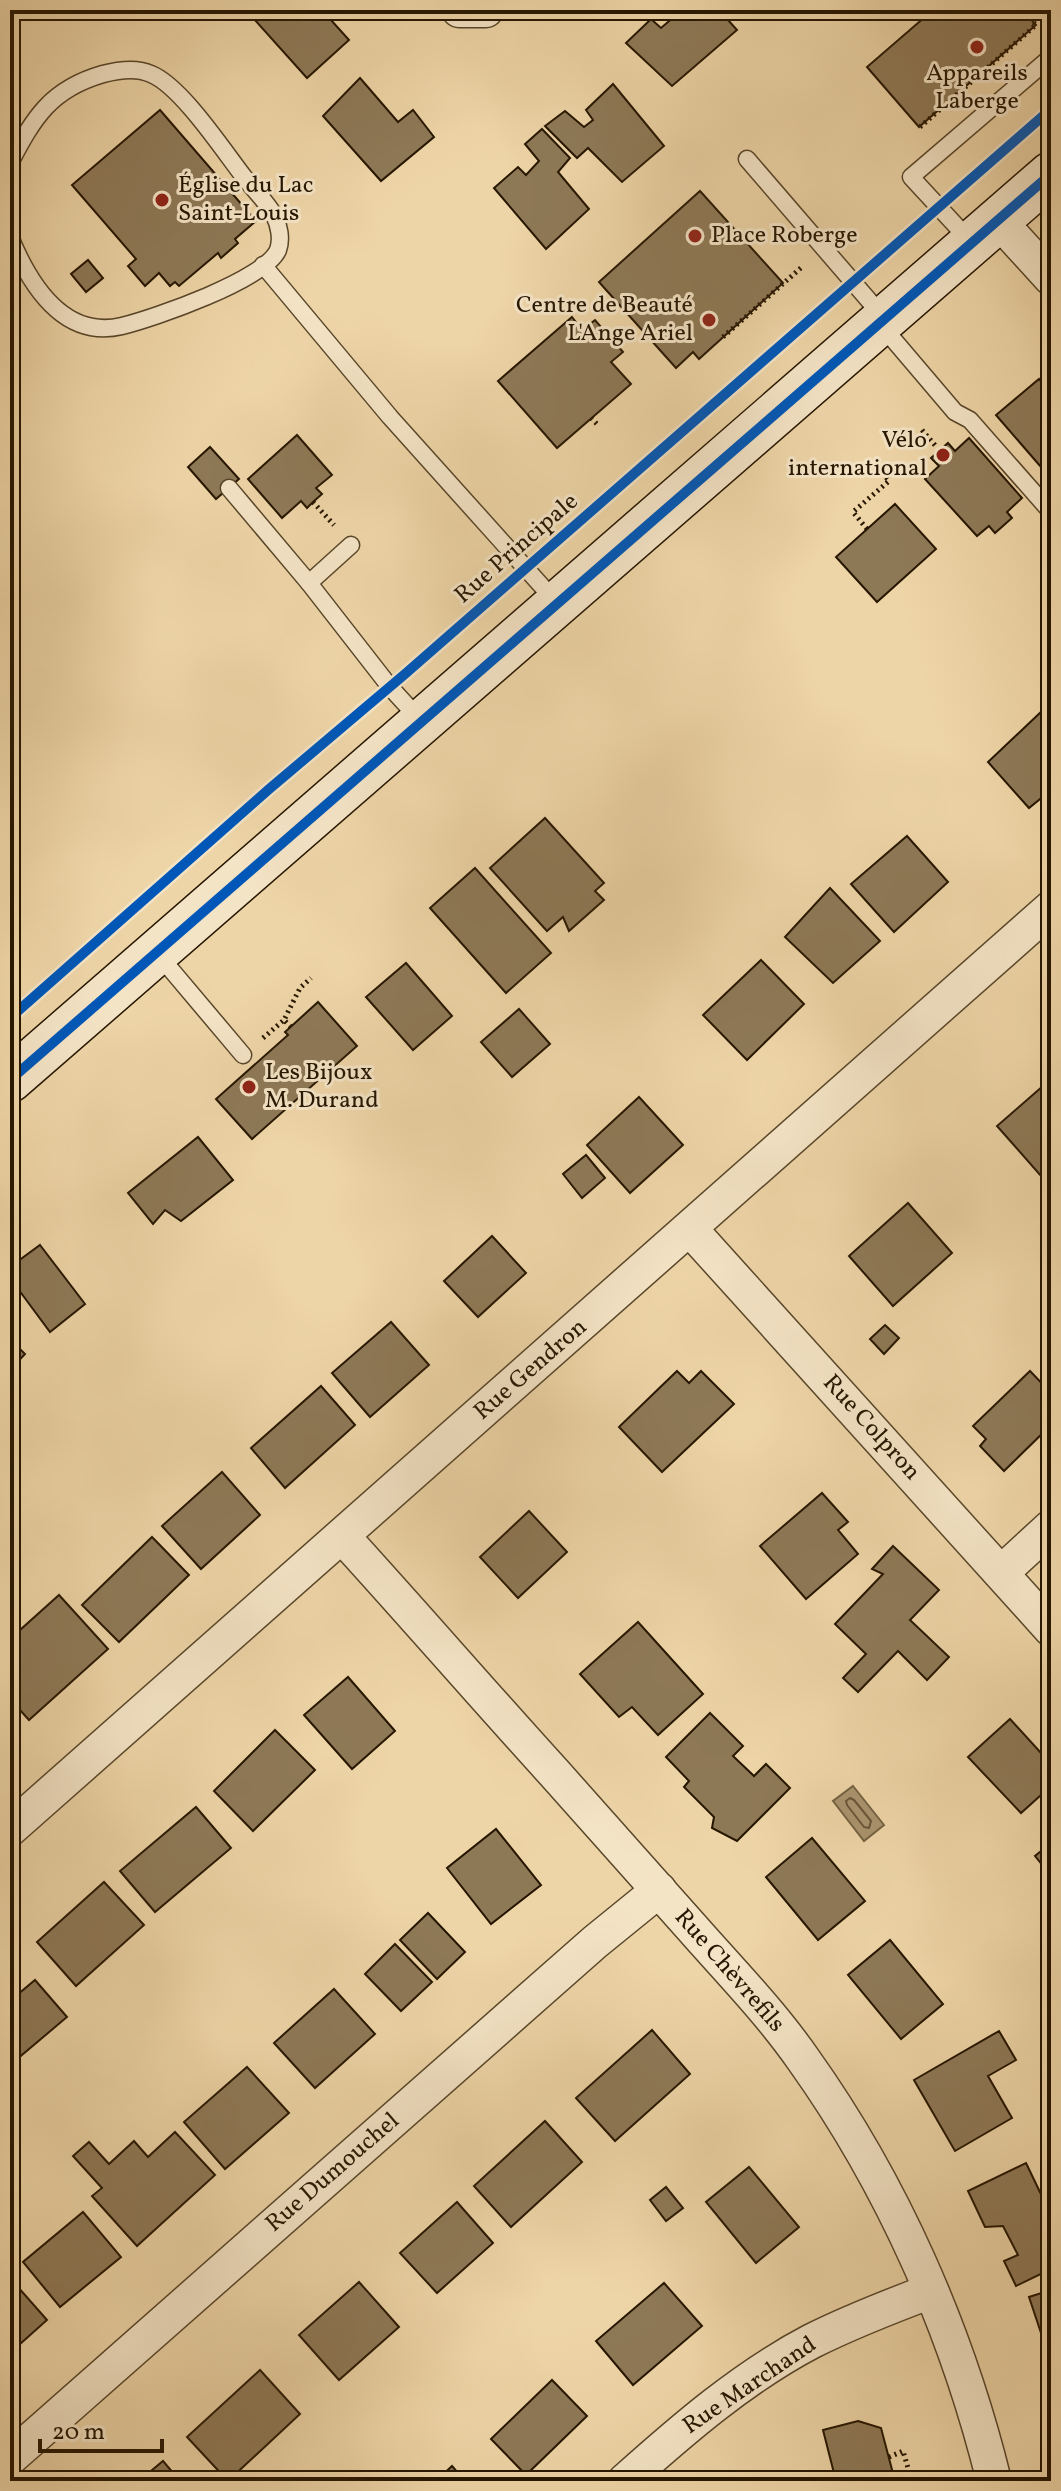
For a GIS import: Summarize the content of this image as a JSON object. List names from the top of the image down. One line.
{"streets":{"street":["Rue Gendron","Rue Colpron","Rue Chèvrefils","Rue Dumouchel","Rue Marchand"],"cycle path":["Rue Principale"]},"crossings":[["Rue Gendron","Rue Colpron"],["Rue Gendron","Rue Chèvrefils"],["Rue Chèvrefils","Rue Dumouchel"],["Rue Chèvrefils","Rue Marchand"]],"places":["Appareils Laberge","Église du Lac Saint-Louis","Place Roberge","Centre de Beauté L'Ange Ariel","Vélo international","Les Bijoux M. Durand"],"scale_bar":"20 m"}
